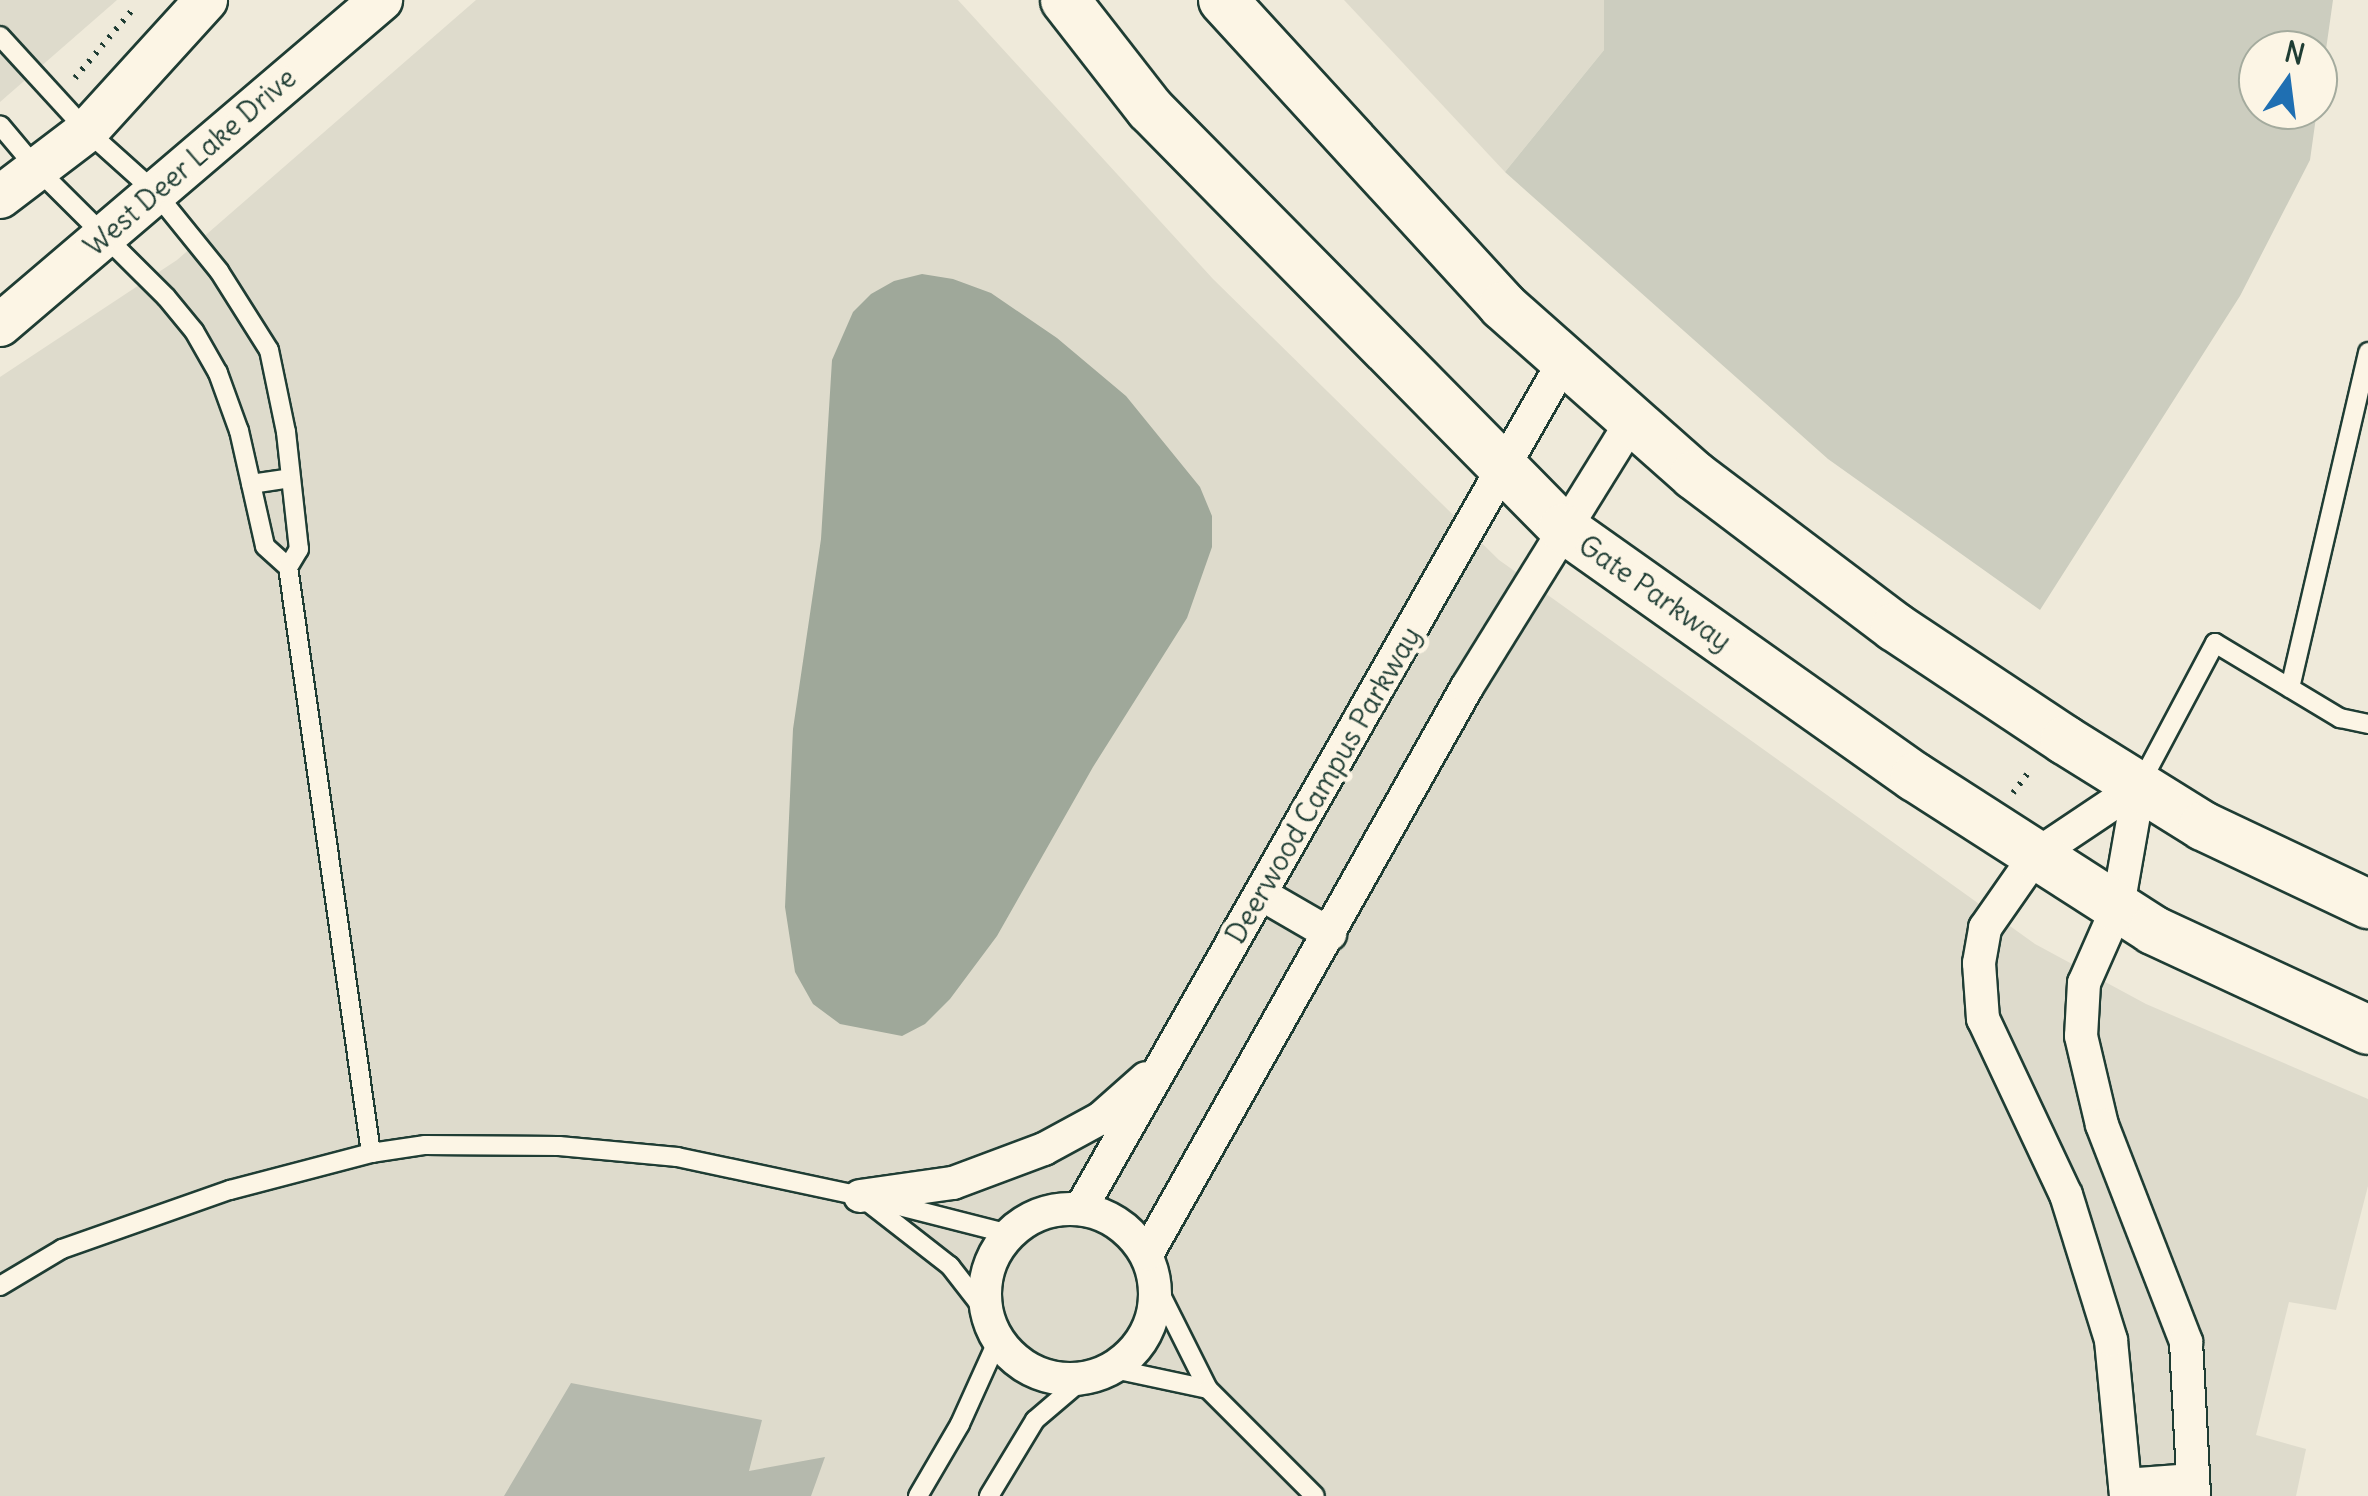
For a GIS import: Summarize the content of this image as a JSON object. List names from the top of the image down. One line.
{"streets":{"main road":["Gate Parkway"],"street":["West Deer Lake Drive","Deerwood Campus Parkway"]},"crossings":[["Gate Parkway","Deerwood Campus Parkway"]],"north":"top"}
